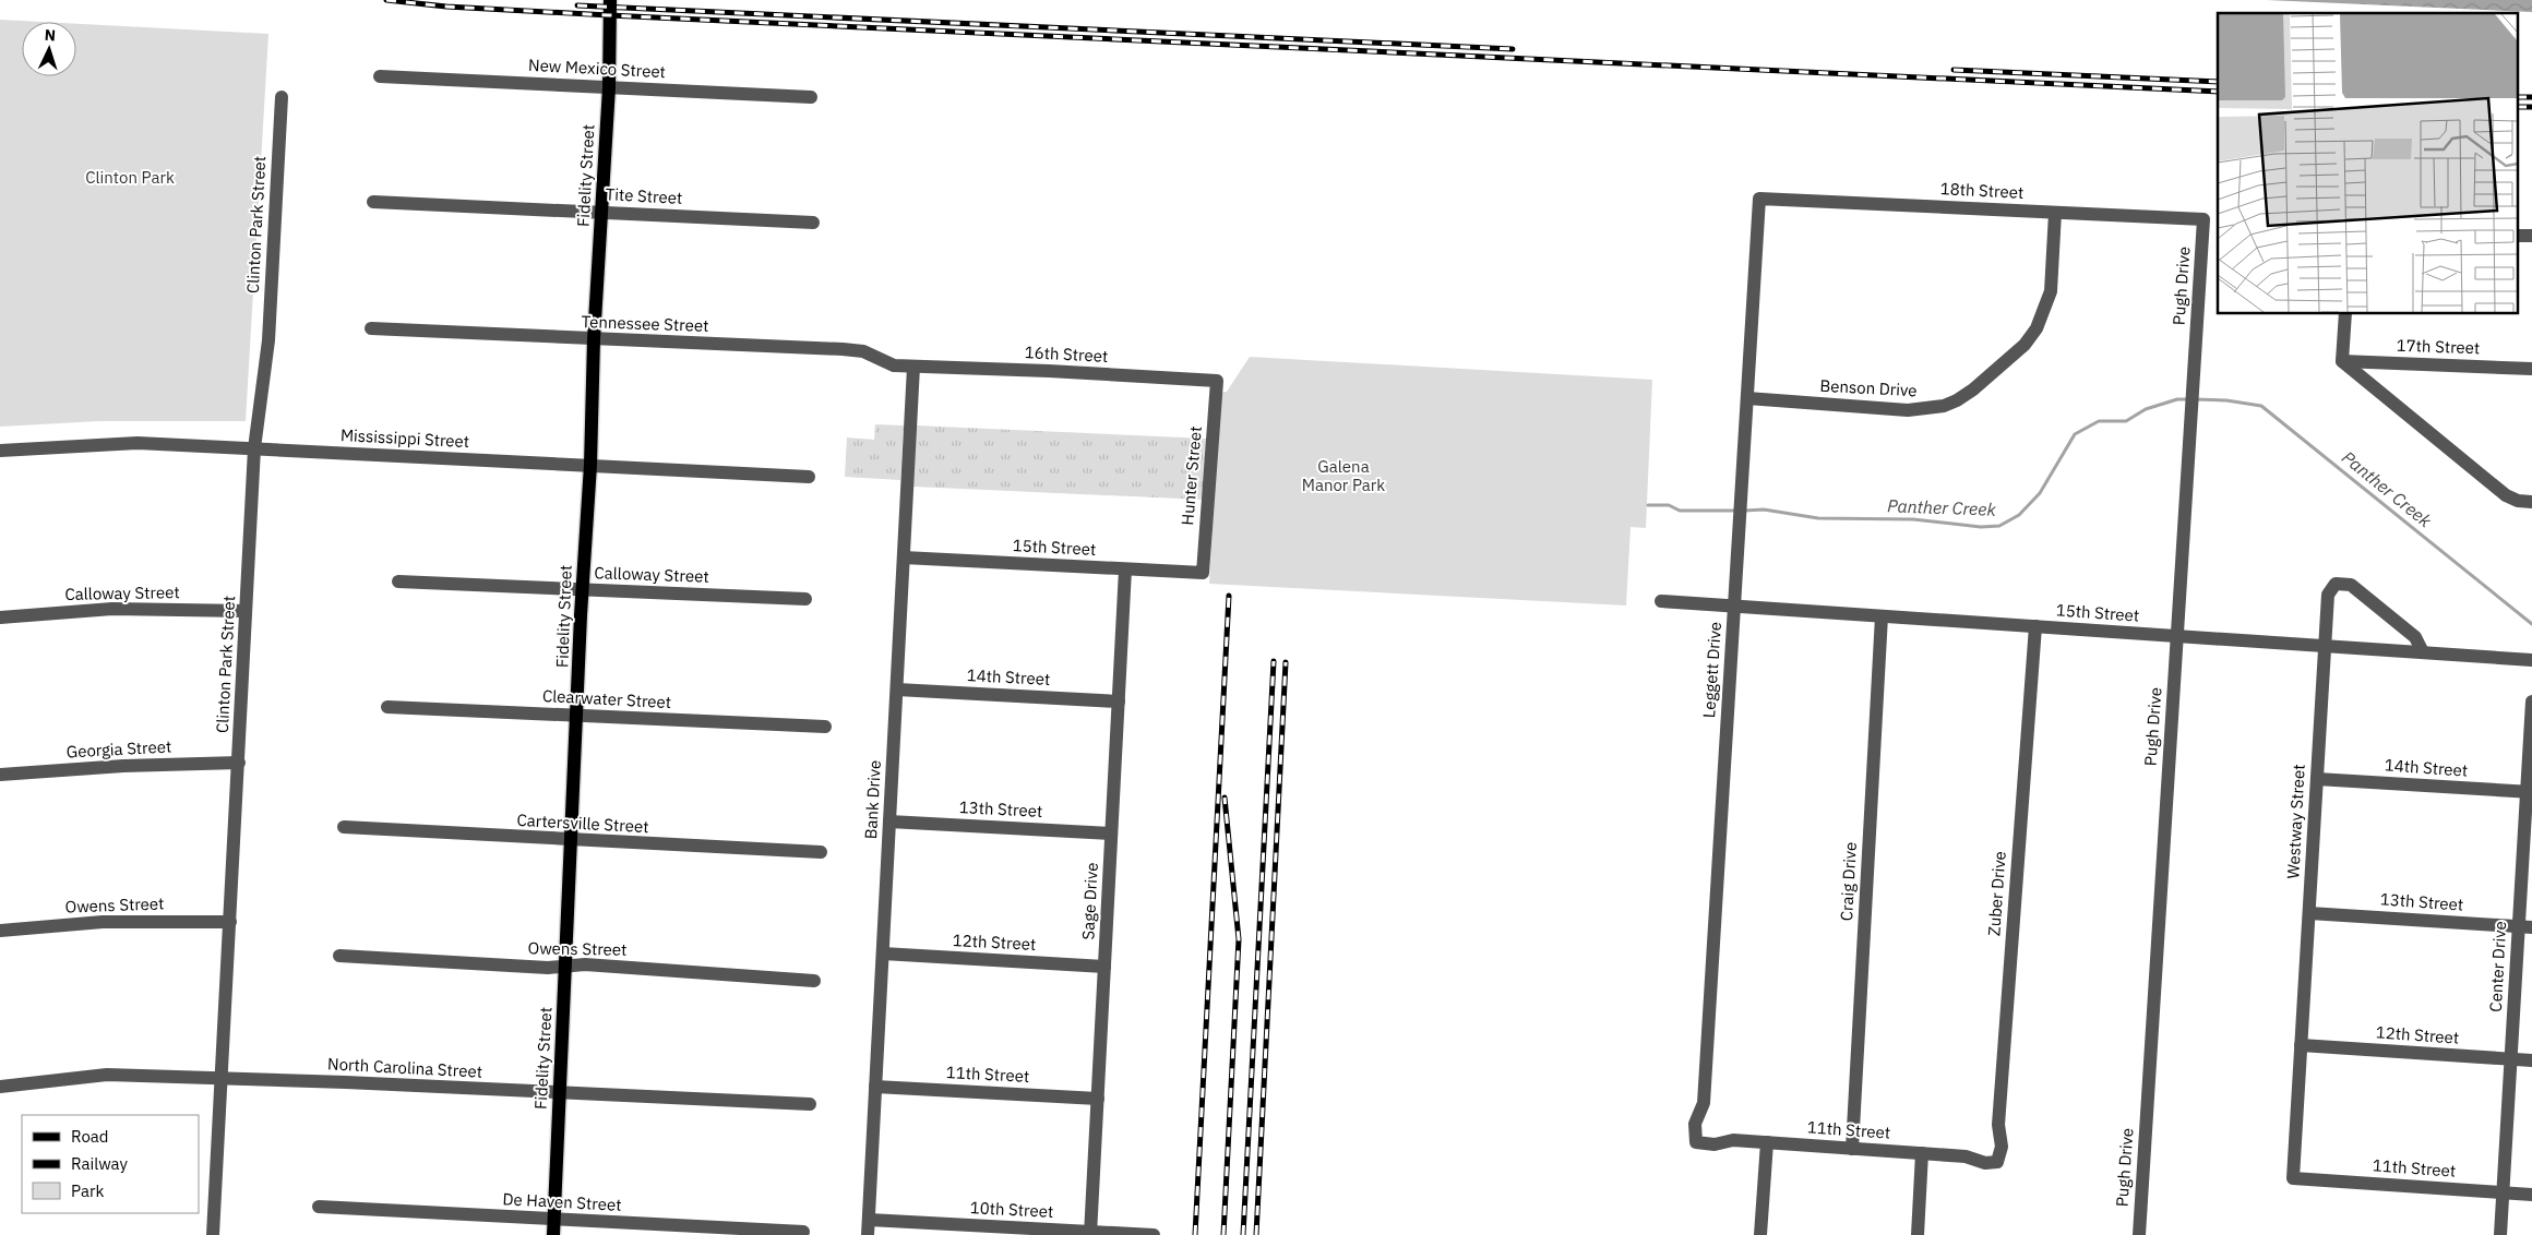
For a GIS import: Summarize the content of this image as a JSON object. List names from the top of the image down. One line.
{"streets":{"main road":["Fidelity Street"],"street":["New Mexico Street","18th Street","Tite Street","Clinton Park Street","Pugh Drive","Tennessee Street","17th Street","16th Street","Benson Drive","Mississippi Street","Hunter Street","15th Street","Calloway Street","Leggett Drive","14th Street","Clearwater Street","Georgia Street","Bank Drive","13th Street","Westway Street","Cartersville Street","Craig Drive","Zuber Drive","Sage Drive","Owens Street","12th Street","Center Drive","North Carolina Street","11th Street","De Haven Street","10th Street"]},"crossings":[["New Mexico Street","Fidelity Street"],["Fidelity Street","Tite Street"],["Fidelity Street","Tennessee Street"],["Fidelity Street","Mississippi Street"],["Fidelity Street","Calloway Street"],["Fidelity Street","Clearwater Street"],["Fidelity Street","Cartersville Street"],["Fidelity Street","Owens Street"],["Fidelity Street","North Carolina Street"],["Fidelity Street","De Haven Street"],["18th Street","Pugh Drive"],["18th Street","Benson Drive"],["18th Street","Leggett Drive"],["Clinton Park Street","Mississippi Street"],["Clinton Park Street","Calloway Street"],["Clinton Park Street","Georgia Street"],["Clinton Park Street","Owens Street"],["Clinton Park Street","North Carolina Street"],["Pugh Drive","15th Street"],["Tennessee Street","16th Street"],["Tennessee Street","Bank Drive"],["16th Street","Hunter Street"],["16th Street","Bank Drive"],["Benson Drive","Leggett Drive"],["Hunter Street","15th Street"],["15th Street","Leggett Drive"],["15th Street","Bank Drive"],["15th Street","Westway Street"],["15th Street","Craig Drive"],["15th Street","Zuber Drive"],["15th Street","Sage Drive"],["Leggett Drive","11th Street"],["14th Street","Bank Drive"],["14th Street","Westway Street"],["14th Street","Sage Drive"],["14th Street","Center Drive"],["Bank Drive","13th Street"],["Bank Drive","12th Street"],["Bank Drive","11th Street"],["Bank Drive","10th Street"],["13th Street","Westway Street"],["13th Street","Sage Drive"],["13th Street","Center Drive"],["Westway Street","12th Street"],["Westway Street","11th Street"],["Craig Drive","11th Street"],["Zuber Drive","11th Street"],["Sage Drive","12th Street"],["Sage Drive","11th Street"],["Sage Drive","10th Street"],["12th Street","Center Drive"],["Center Drive","11th Street"]],"water":["Panther Creek"],"parks":["Clinton Park","Galena Manor Park"],"legend":["Road","Railway","Park"],"north":"top"}
